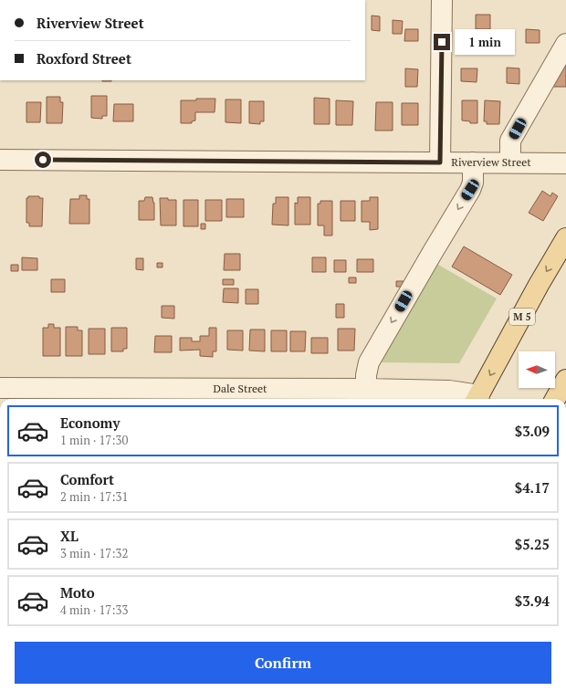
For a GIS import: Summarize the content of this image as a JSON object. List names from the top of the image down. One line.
{"streets":{"main road":["M 5"],"street":["Riverview Street","Dale Street"]},"crossings":[["M 5","Dale Street"]],"north":"left","page":{"banner":["Riverview Street","Roxford Street"],"bubble":"1 min","list":[{"name":"Economy","note":"1 min · 17:30","value":"$3.09"},{"name":"Comfort","note":"2 min · 17:31","value":"$4.17"},{"name":"XL","note":"3 min · 17:32","value":"$5.25"},{"name":"Moto","note":"4 min · 17:33","value":"$3.94"}],"buttons":"Confirm"}}
